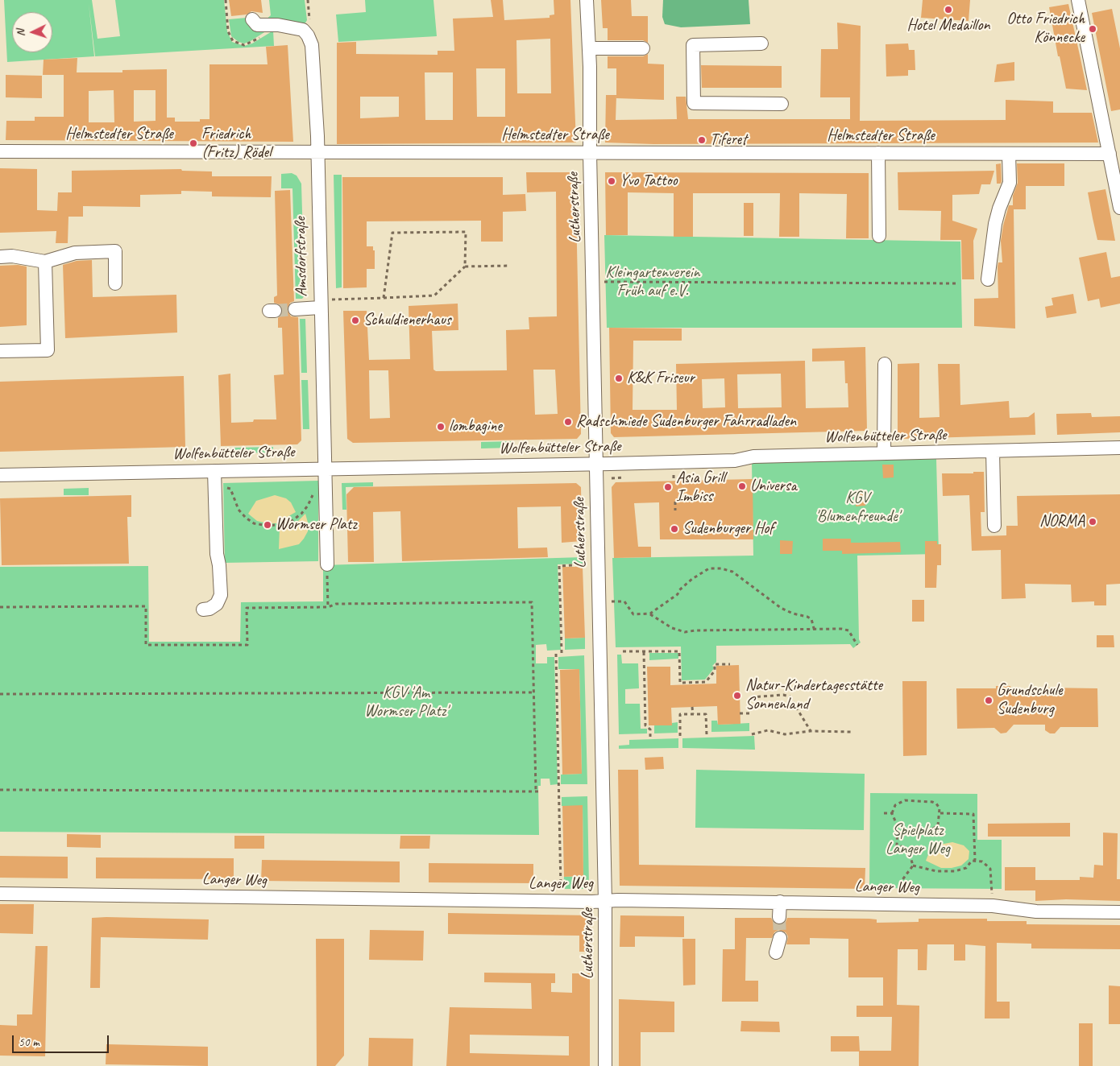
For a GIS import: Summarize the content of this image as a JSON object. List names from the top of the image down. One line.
{"streets":{"street":["Helmstedter Straße","Lutherstraße","Amsdorfstraße","Wolfenbütteler Straße","Langer Weg"]},"crossings":[["Helmstedter Straße","Lutherstraße"],["Helmstedter Straße","Amsdorfstraße"],["Lutherstraße","Wolfenbütteler Straße"],["Lutherstraße","Langer Weg"],["Amsdorfstraße","Wolfenbütteler Straße"]],"parks":["Kleingartenverein Früh auf e.V.","KGV 'Blumenfreunde'","KGV 'Am Wormser Platz'","Spielplatz Langer Weg"],"places":["Hotel Medaillon","Otto Friedrich Könnecke","Tiferet","Friedrich (Fritz) Rödel","Yvo Tattoo","Schuldienerhaus","K&K Friseur","Radschmiede Sudenburger Fahrradladen","lombagine","Universa","Asia Grill Imbiss","NORMA","Wormser Platz","Sudenburger Hof","Natur-Kindertagesstätte Sonnenland","Grundschule Sudenburg"],"scale_bar":"50 m","north":"left"}
